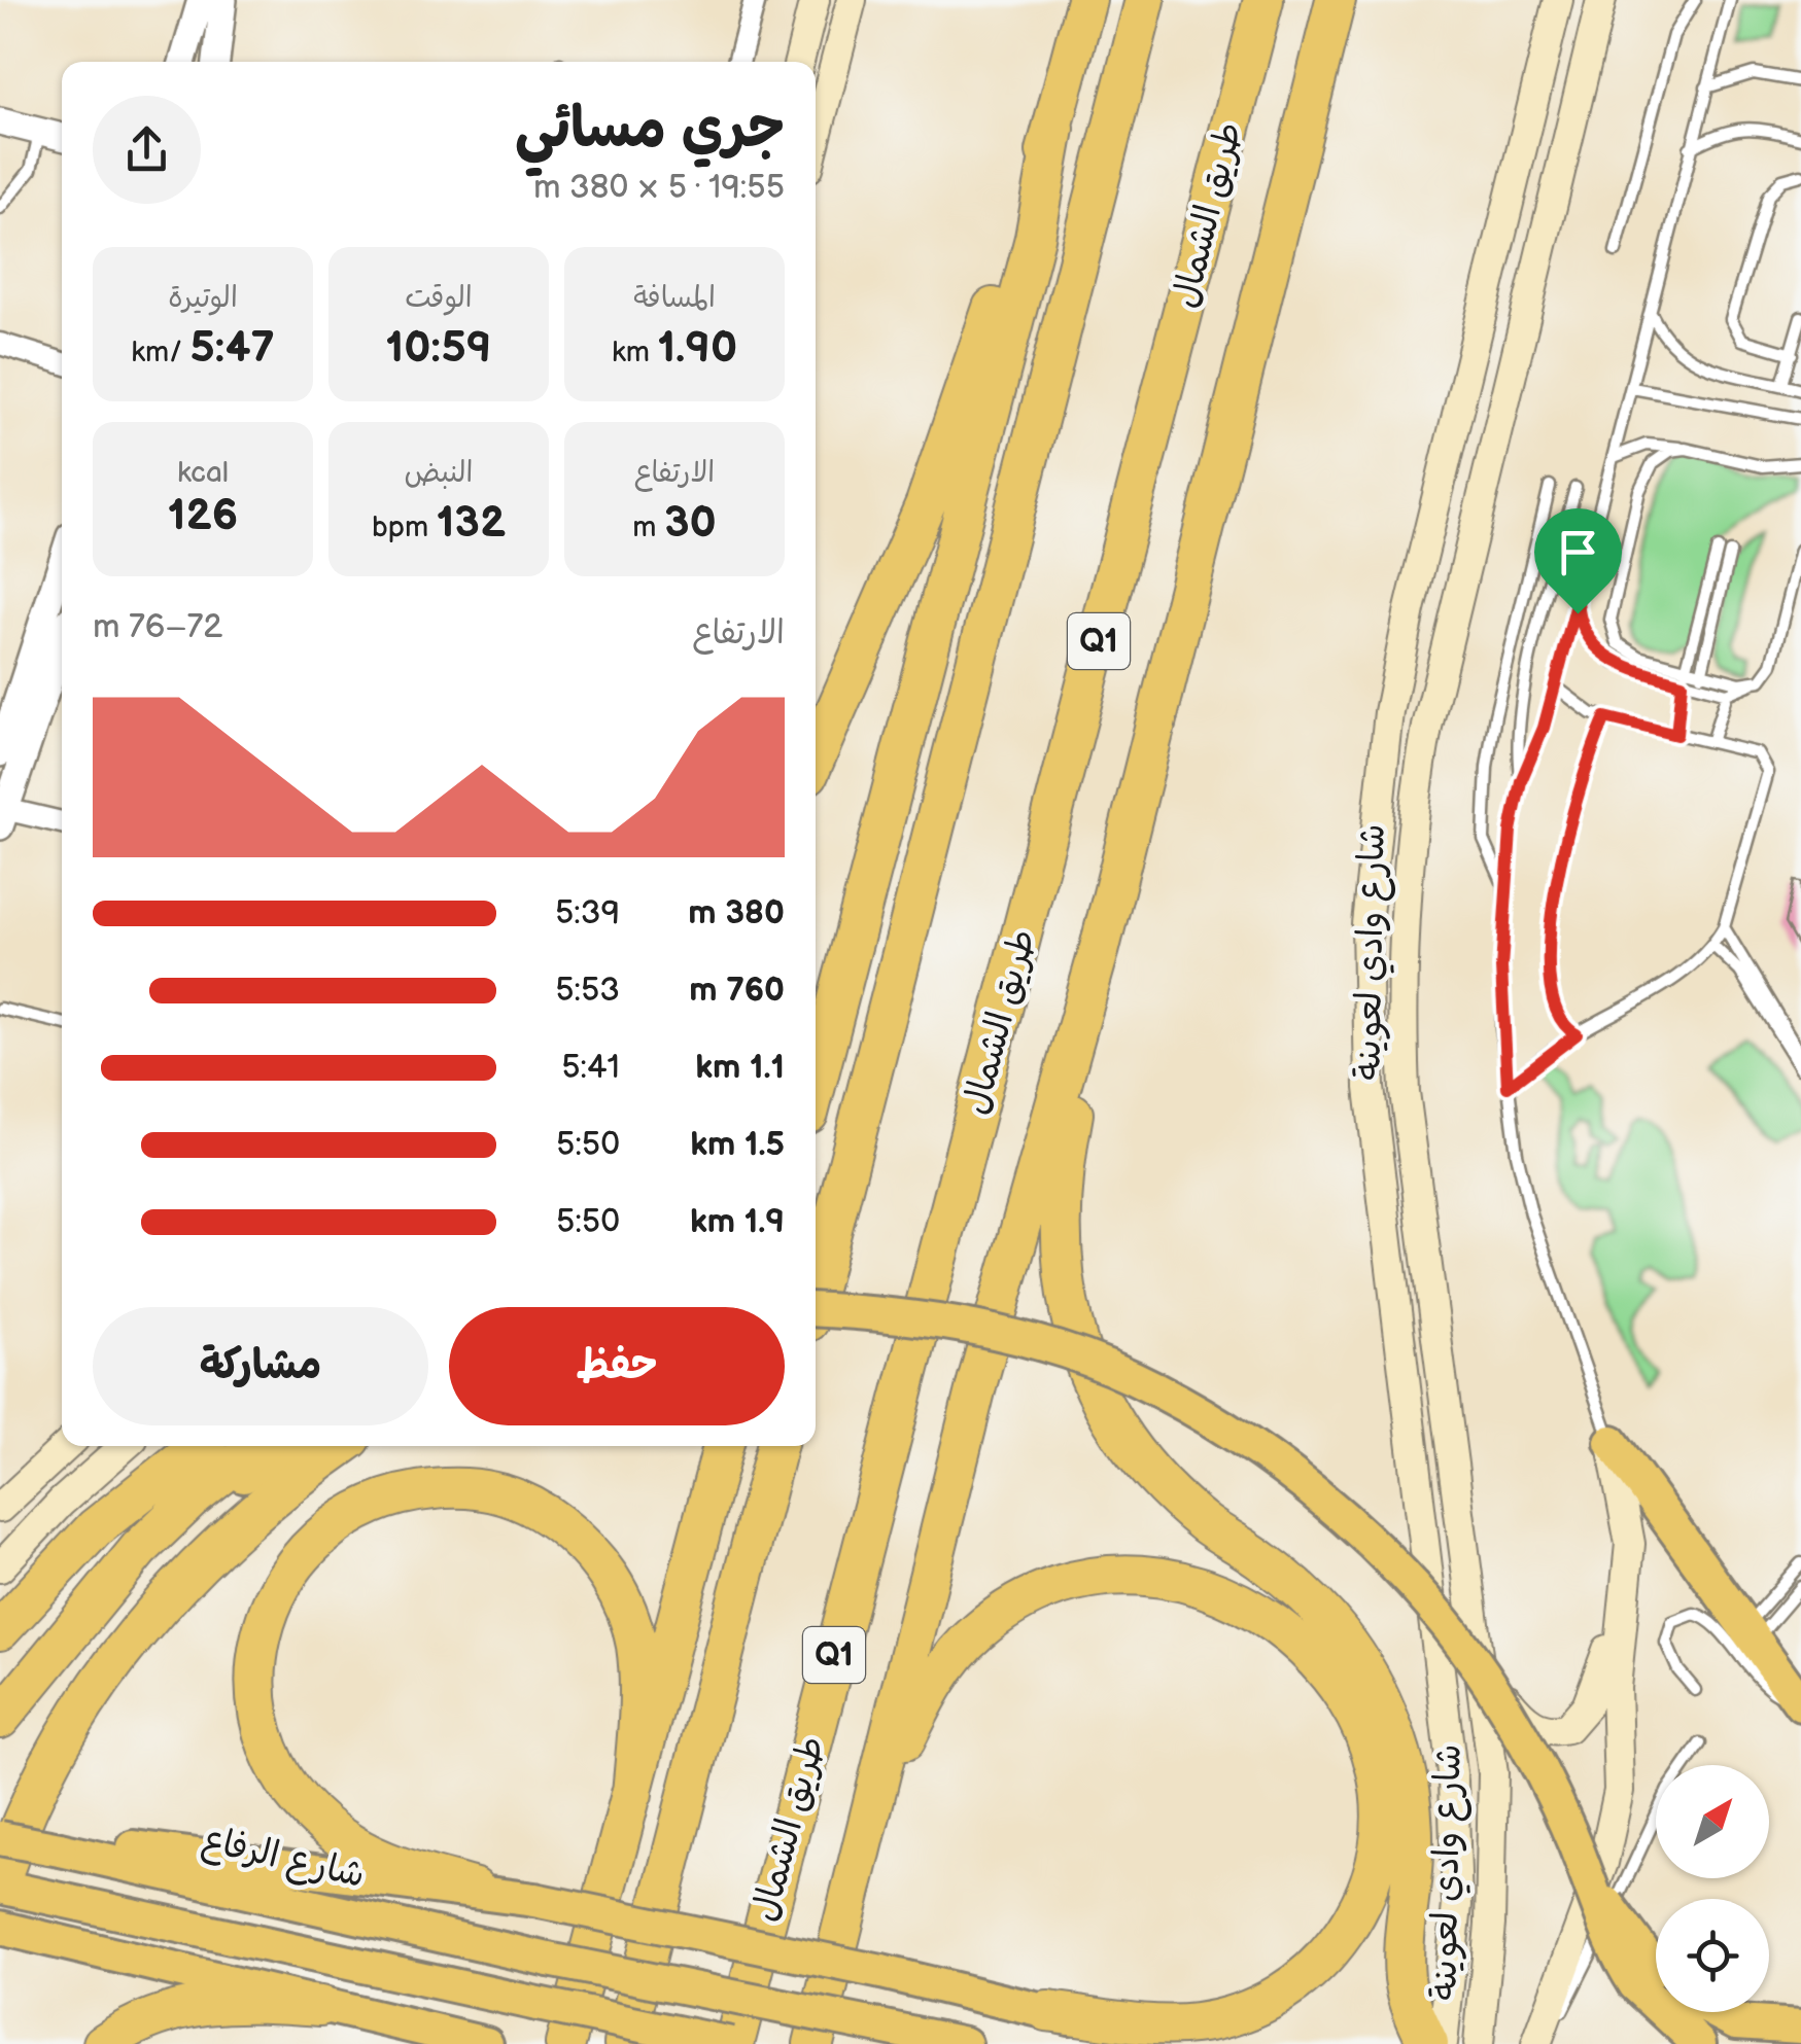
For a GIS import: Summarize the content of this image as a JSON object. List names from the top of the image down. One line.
{"streets":{"highway":["طريق الشمال","Q1"],"main road":["شارع وادي لعوينة","شارع الرفاع"]},"north":"top right","page":{"heading":["جري مسائي","19:55 · 5 × 380 m"],"stats":[["المسافة","1.90 km"],["الوقت","10:59"],["الوتيرة","5:47 /km"],["الارتفاع","30 m"],["النبض","132 bpm"],["kcal","126"]],"chart":["الارتفاع","72–76 m"],"list":[{"name":"380 m","note":"5:39"},{"name":"760 m","note":"5:53"},{"name":"1.1 km","note":"5:41"},{"name":"1.5 km","note":"5:50"},{"name":"1.9 km","note":"5:50"}],"buttons":["حفظ","مشاركة"]}}
